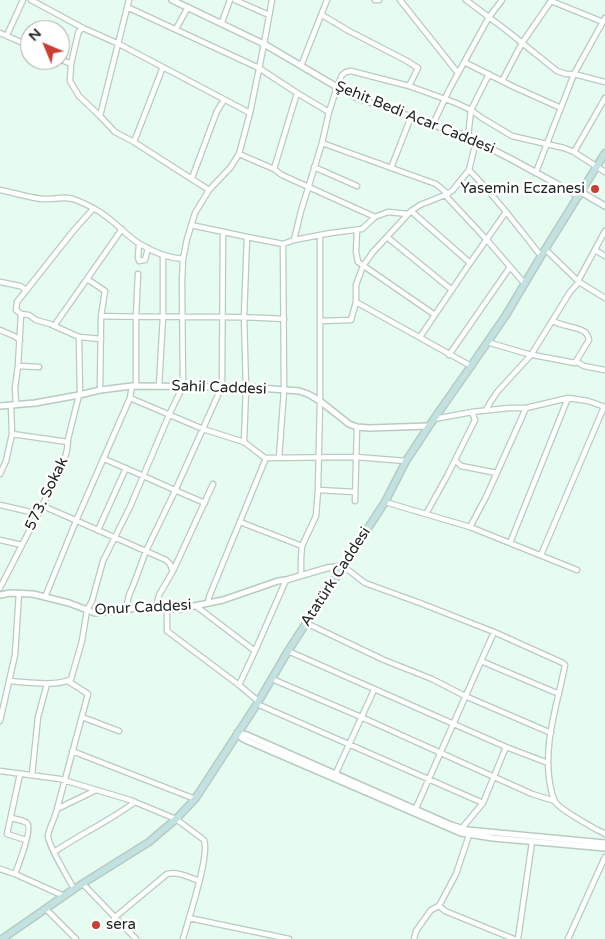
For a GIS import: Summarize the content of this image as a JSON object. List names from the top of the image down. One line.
{"streets":{"main road":["Atatürk Caddesi"],"street":["Şehit Bedi Acar Caddesi","Sahil Caddesi","573. Sokak","Onur Caddesi"]},"crossings":[["Şehit Bedi Acar Caddesi","Atatürk Caddesi"],["Sahil Caddesi","573. Sokak"],["Atatürk Caddesi","Onur Caddesi"]],"places":["Yasemin Eczanesi","sera"],"north":"top left"}
